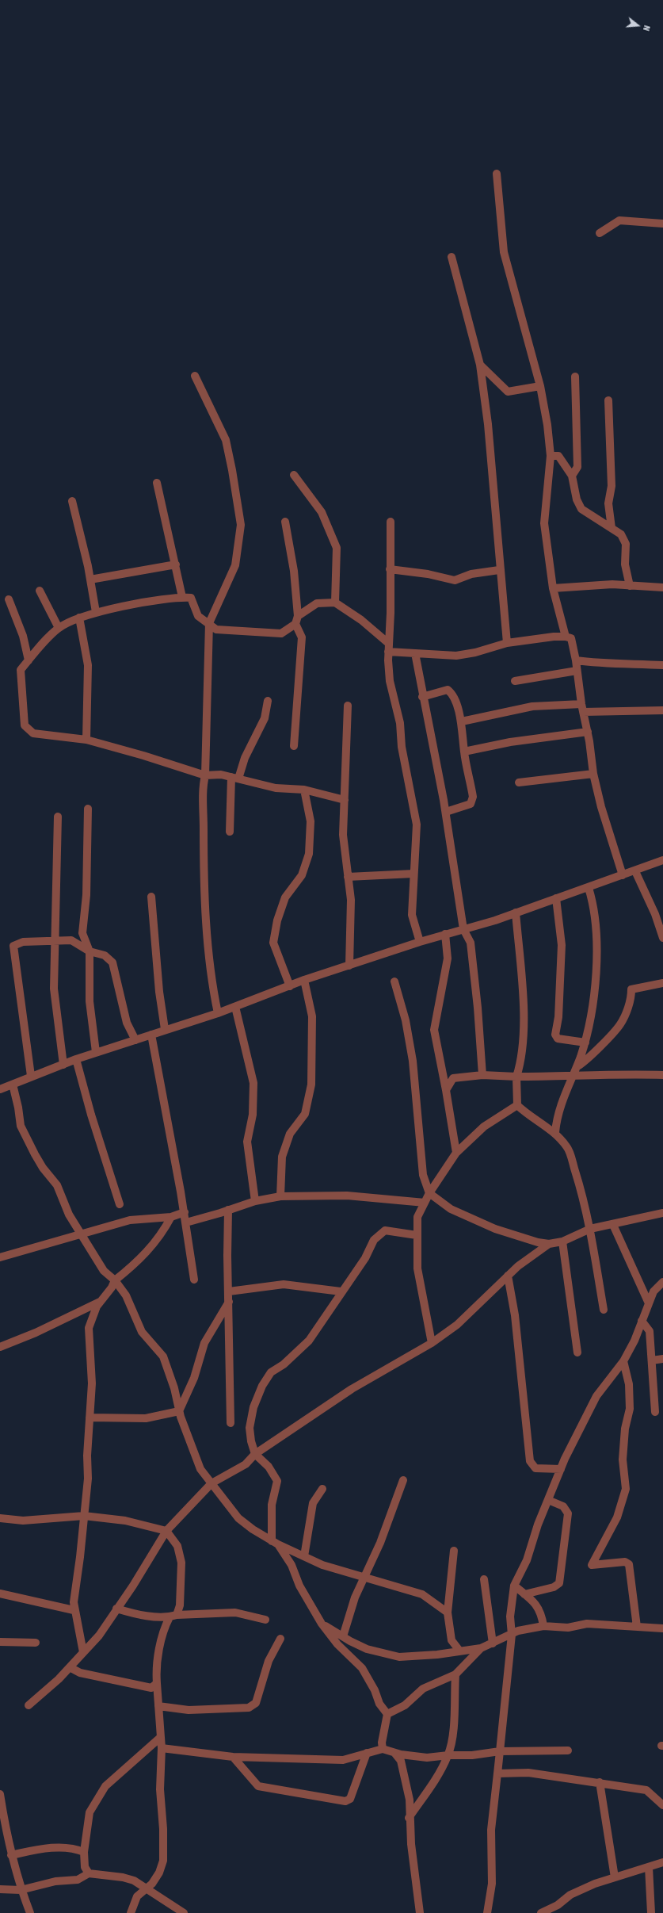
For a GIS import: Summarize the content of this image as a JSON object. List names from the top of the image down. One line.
{"north":"right"}
